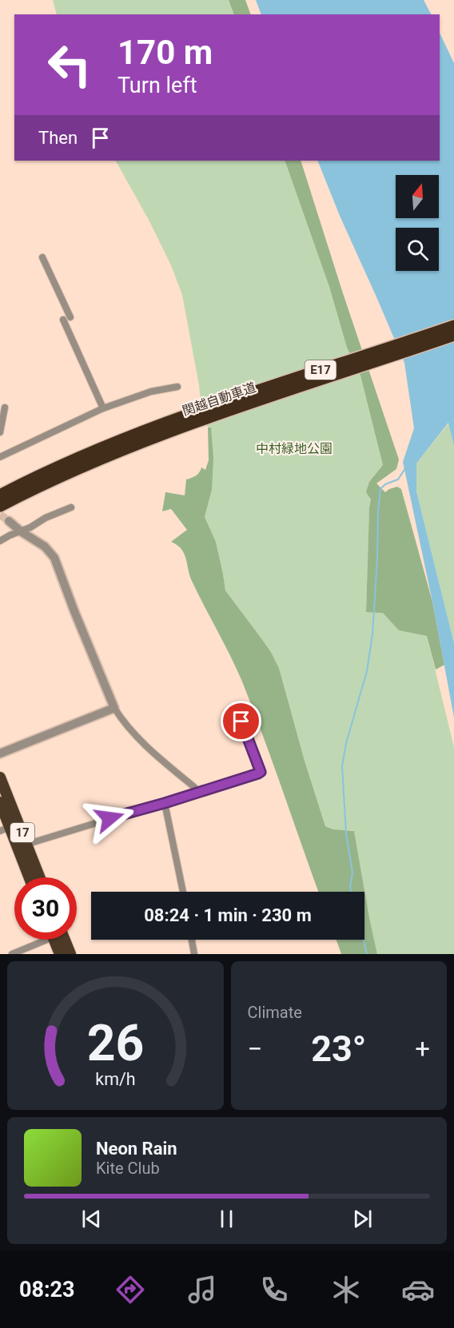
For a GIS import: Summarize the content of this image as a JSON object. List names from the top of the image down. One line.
{"streets":{"highway":["E17","関越自動車道","17"]},"parks":["中村緑地公園"],"north":"top","page":{"turn":["170 m","Turn left"],"then":"Then","limit":"30","trip":"08:24 · 1 min · 230 m","tile":"Climate","heat":["−","23°","+"],"song":["Neon Rain","Kite Club"],"tabs":"08:23","gauge":["26","km/h"]}}
